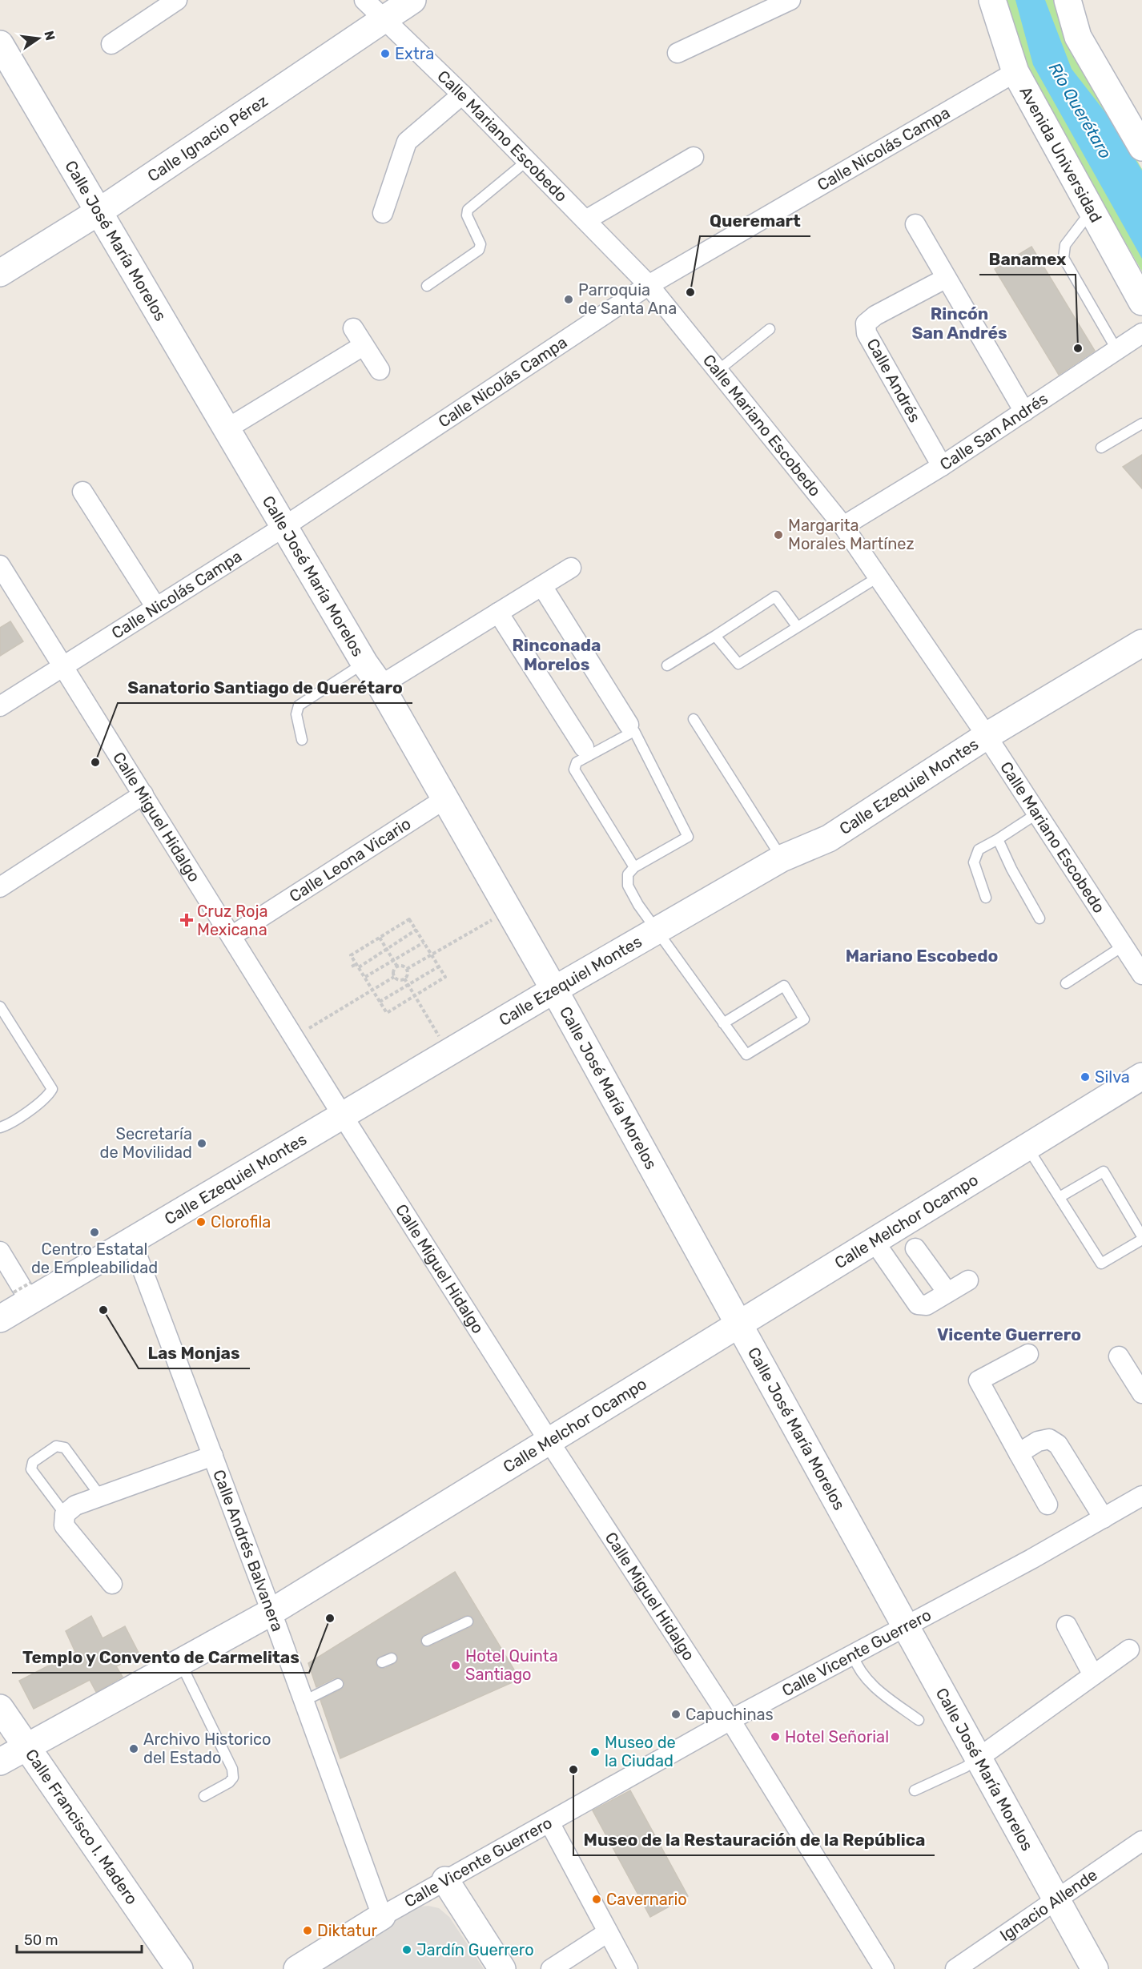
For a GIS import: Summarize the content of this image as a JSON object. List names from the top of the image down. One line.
{"streets":{"street":["Calle Mariano Escobedo","Calle Ignacio Pérez","Calle Nicolás Campa","Avenida Universidad","Calle José María Morelos","Calle Andrés","Calle San Andrés","Calle Ezequiel Montes","Calle Miguel Hidalgo","Calle Leona Vicario","Calle Melchor Ocampo","Calle Andrés Balvanera","Calle Vicente Guerrero","Calle Francisco I. Madero","Ignacio Allende"]},"crossings":[["Calle Mariano Escobedo","Calle Ignacio Pérez"],["Calle Mariano Escobedo","Calle Nicolás Campa"],["Calle Mariano Escobedo","Calle San Andrés"],["Calle Mariano Escobedo","Calle Ezequiel Montes"],["Calle Ignacio Pérez","Calle José María Morelos"],["Calle Nicolás Campa","Avenida Universidad"],["Calle Nicolás Campa","Calle José María Morelos"],["Calle Nicolás Campa","Calle Miguel Hidalgo"],["Calle José María Morelos","Calle Ezequiel Montes"],["Calle José María Morelos","Calle Leona Vicario"],["Calle José María Morelos","Calle Melchor Ocampo"],["Calle José María Morelos","Calle Vicente Guerrero"],["Calle José María Morelos","Ignacio Allende"],["Calle Andrés","Calle San Andrés"],["Calle Ezequiel Montes","Calle Miguel Hidalgo"],["Calle Ezequiel Montes","Calle Andrés Balvanera"],["Calle Miguel Hidalgo","Calle Leona Vicario"],["Calle Miguel Hidalgo","Calle Melchor Ocampo"],["Calle Miguel Hidalgo","Calle Vicente Guerrero"],["Calle Melchor Ocampo","Calle Andrés Balvanera"],["Calle Melchor Ocampo","Calle Francisco I. Madero"],["Calle Andrés Balvanera","Calle Vicente Guerrero"]],"districts":["Rincón San Andrés","Rinconada Morelos","Mariano Escobedo","Vicente Guerrero"],"water":["Río Querétaro"],"places":{"other":["Extra","Queremart","Parroquia de Santa Ana","Banamex","Margarita Morales Martínez","Sanatorio Santiago de Querétaro","Silva","Secretaría de Movilidad","Clorofila","Centro Estatal de Empleabilidad","Las Monjas","Templo y Convento de Carmelitas","Hotel Quinta Santiago","Capuchinas","Hotel Señorial","Archivo Historico del Estado","Museo de la Ciudad","Museo de la Restauración de la República","Cavernario","Diktatur","Jardín Guerrero"],"health":["Cruz Roja Mexicana"]},"scale_bar":"50 m","north":"right"}
